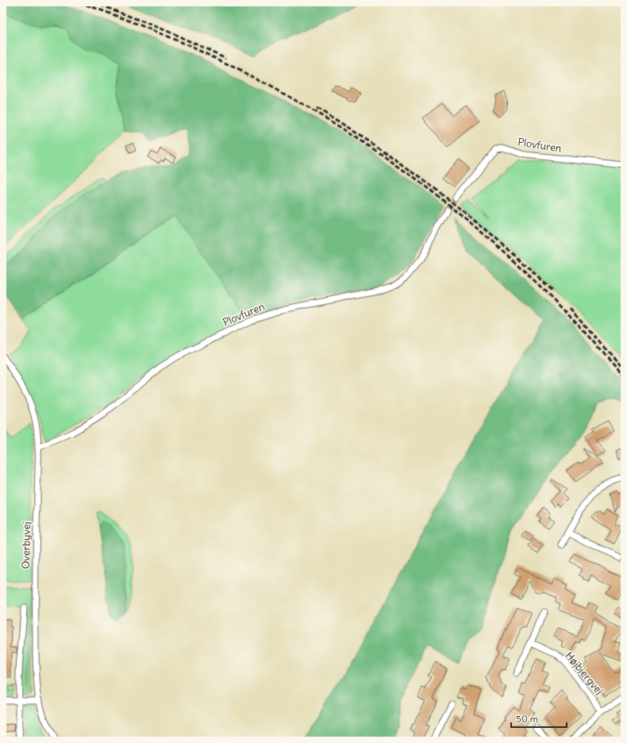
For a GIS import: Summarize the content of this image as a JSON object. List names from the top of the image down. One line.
{"streets":{"street":["Plovfuren","Overbyvej","Højbjergvej"]},"crossings":[["Plovfuren","Overbyvej"]],"scale_bar":"50 m"}
